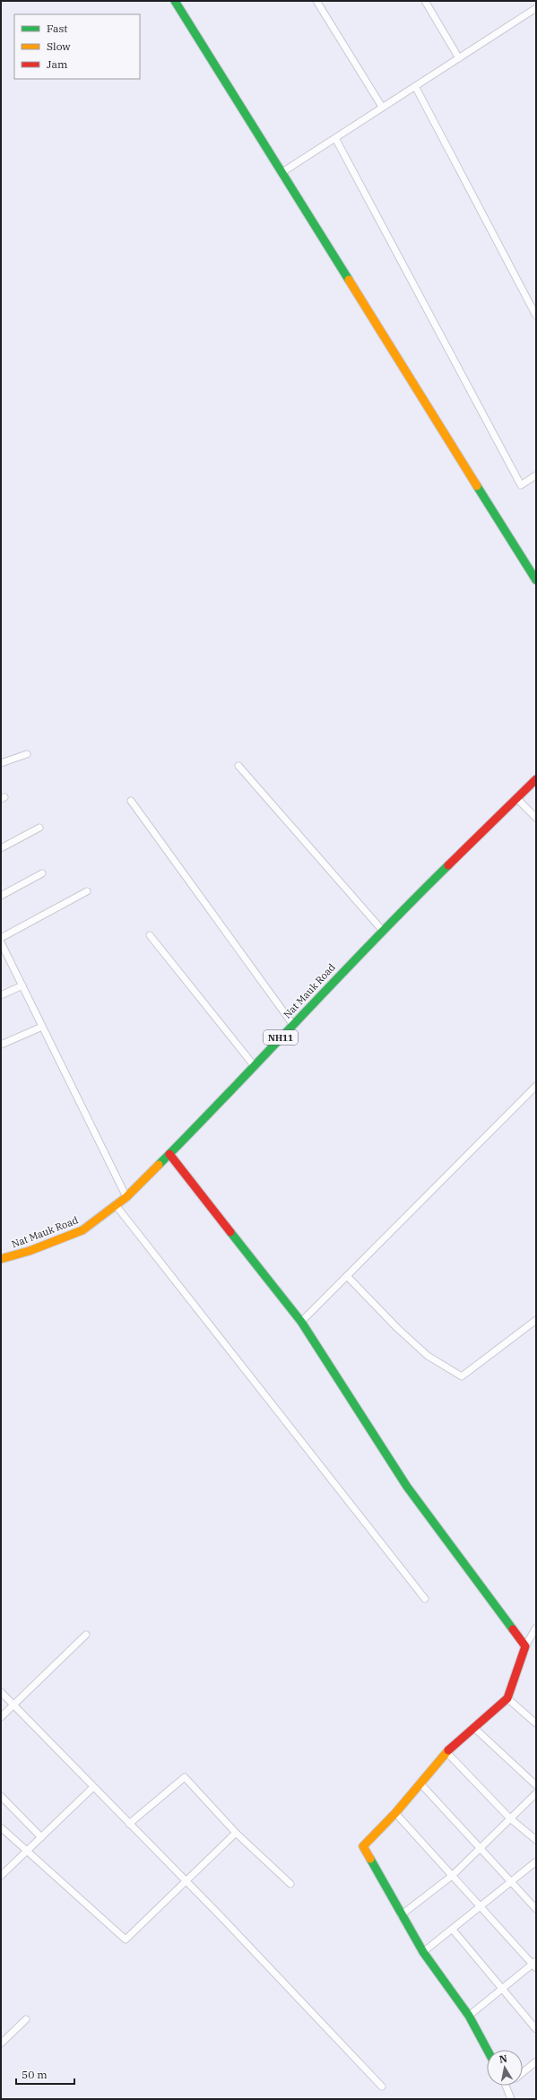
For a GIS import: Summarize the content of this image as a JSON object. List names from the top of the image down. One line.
{"streets":{"main road":["Nat Mauk Road","NH11"]},"legend":["Fast","Slow","Jam"],"scale_bar":"50 m","north":"top"}
